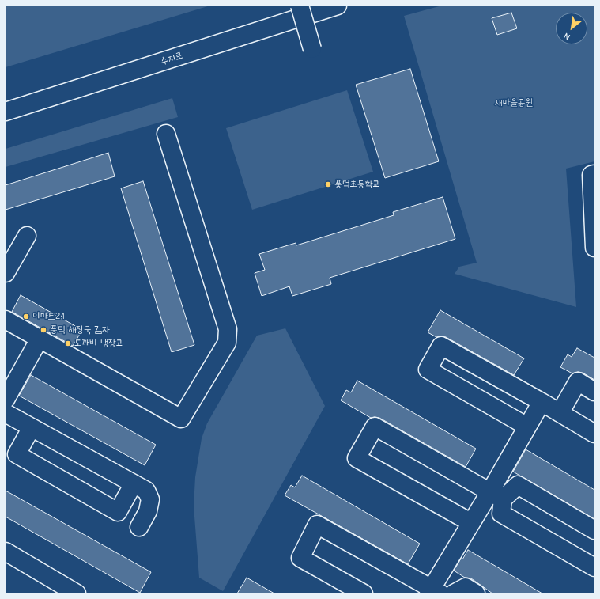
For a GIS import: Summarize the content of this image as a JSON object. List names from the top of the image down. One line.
{"streets":{"main road":["수지로"]},"parks":["새마을공원"],"places":["풍덕초등학교","이마트24","풍덕 해장국 감자","도깨비 냉장고"],"north":"bottom left"}
